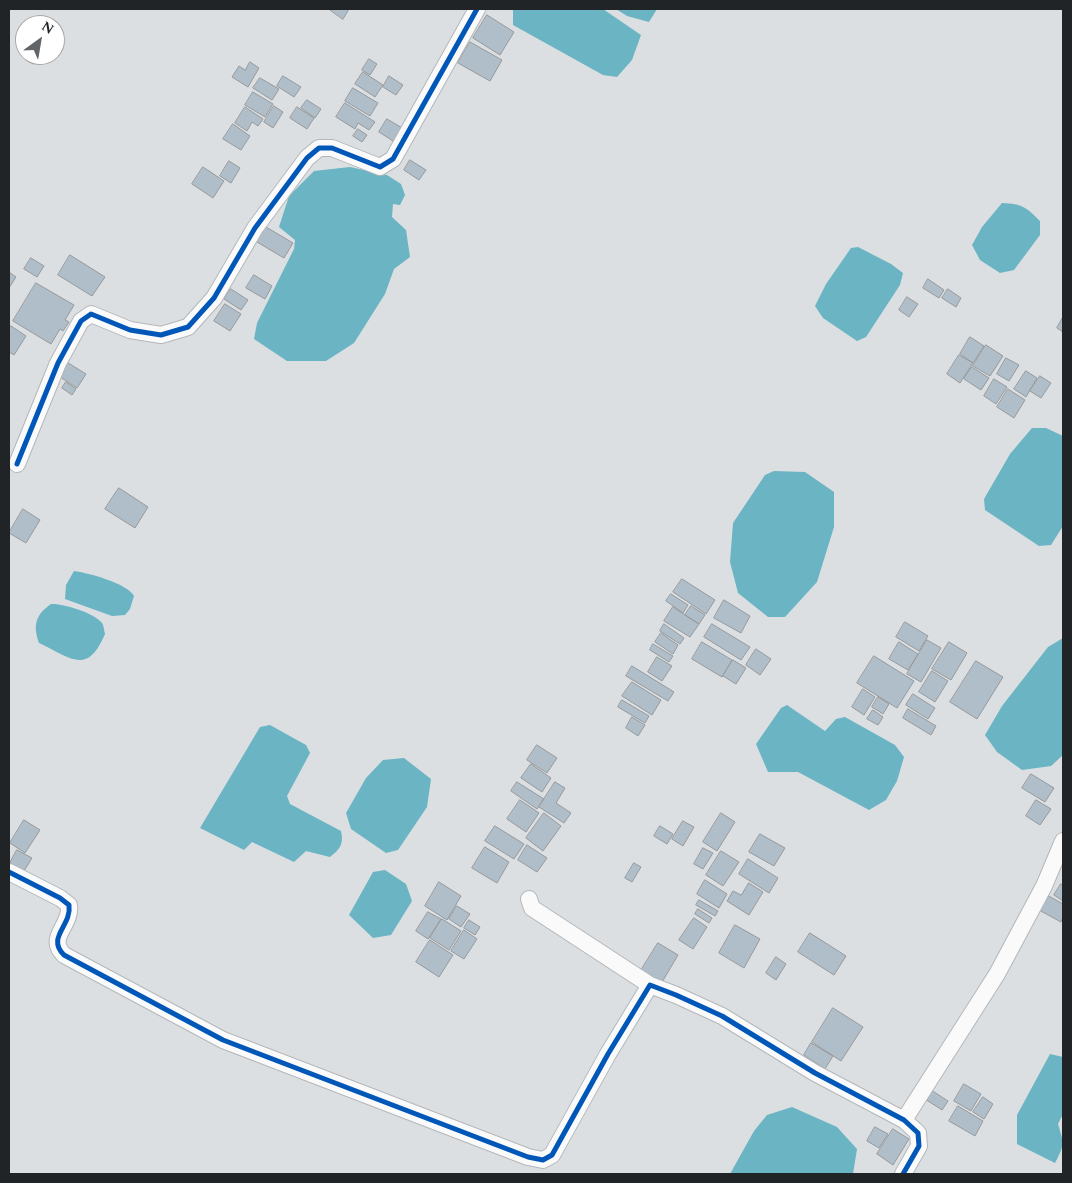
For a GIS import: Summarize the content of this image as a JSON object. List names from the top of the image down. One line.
{"north":"top right"}
